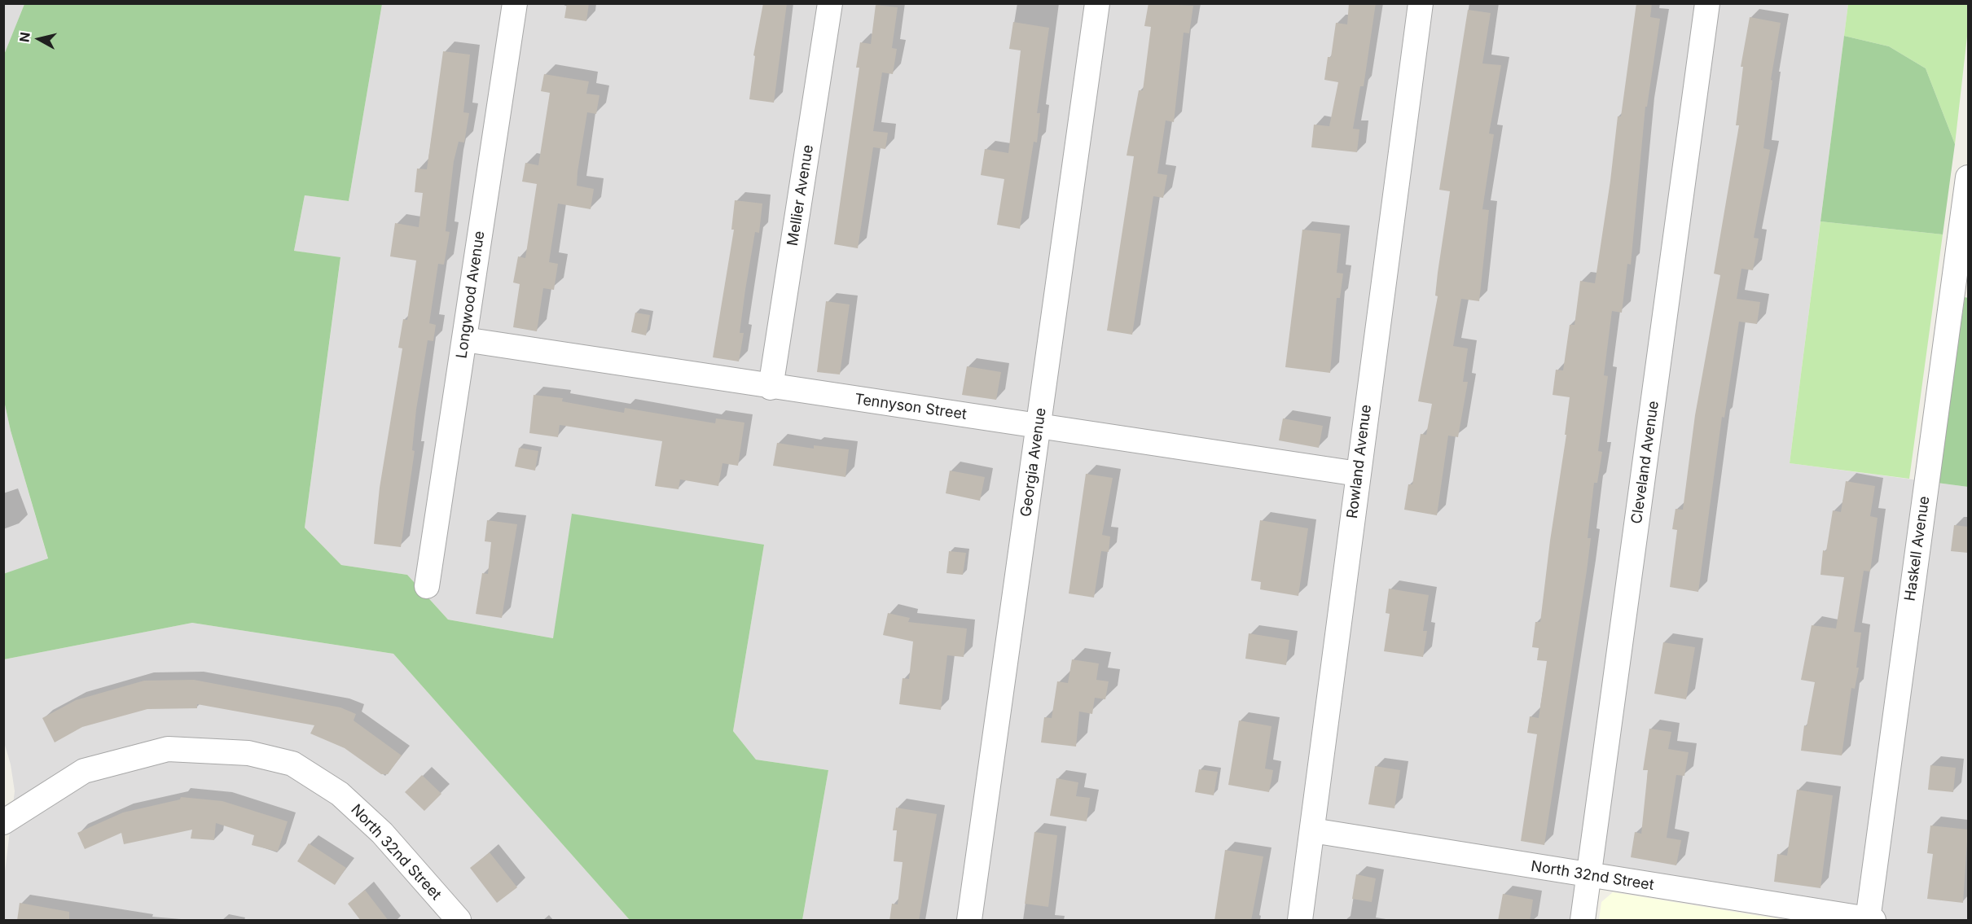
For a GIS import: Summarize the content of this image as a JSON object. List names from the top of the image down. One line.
{"streets":{"street":["Mellier Avenue","Longwood Avenue","Tennyson Street","Rowland Avenue","Georgia Avenue","Cleveland Avenue","Haskell Avenue","North 32nd Street"]},"crossings":[["Mellier Avenue","Tennyson Street"],["Longwood Avenue","Tennyson Street"],["Tennyson Street","Rowland Avenue"],["Tennyson Street","Georgia Avenue"],["Rowland Avenue","North 32nd Street"],["Cleveland Avenue","North 32nd Street"],["Haskell Avenue","North 32nd Street"]],"north":"left"}
